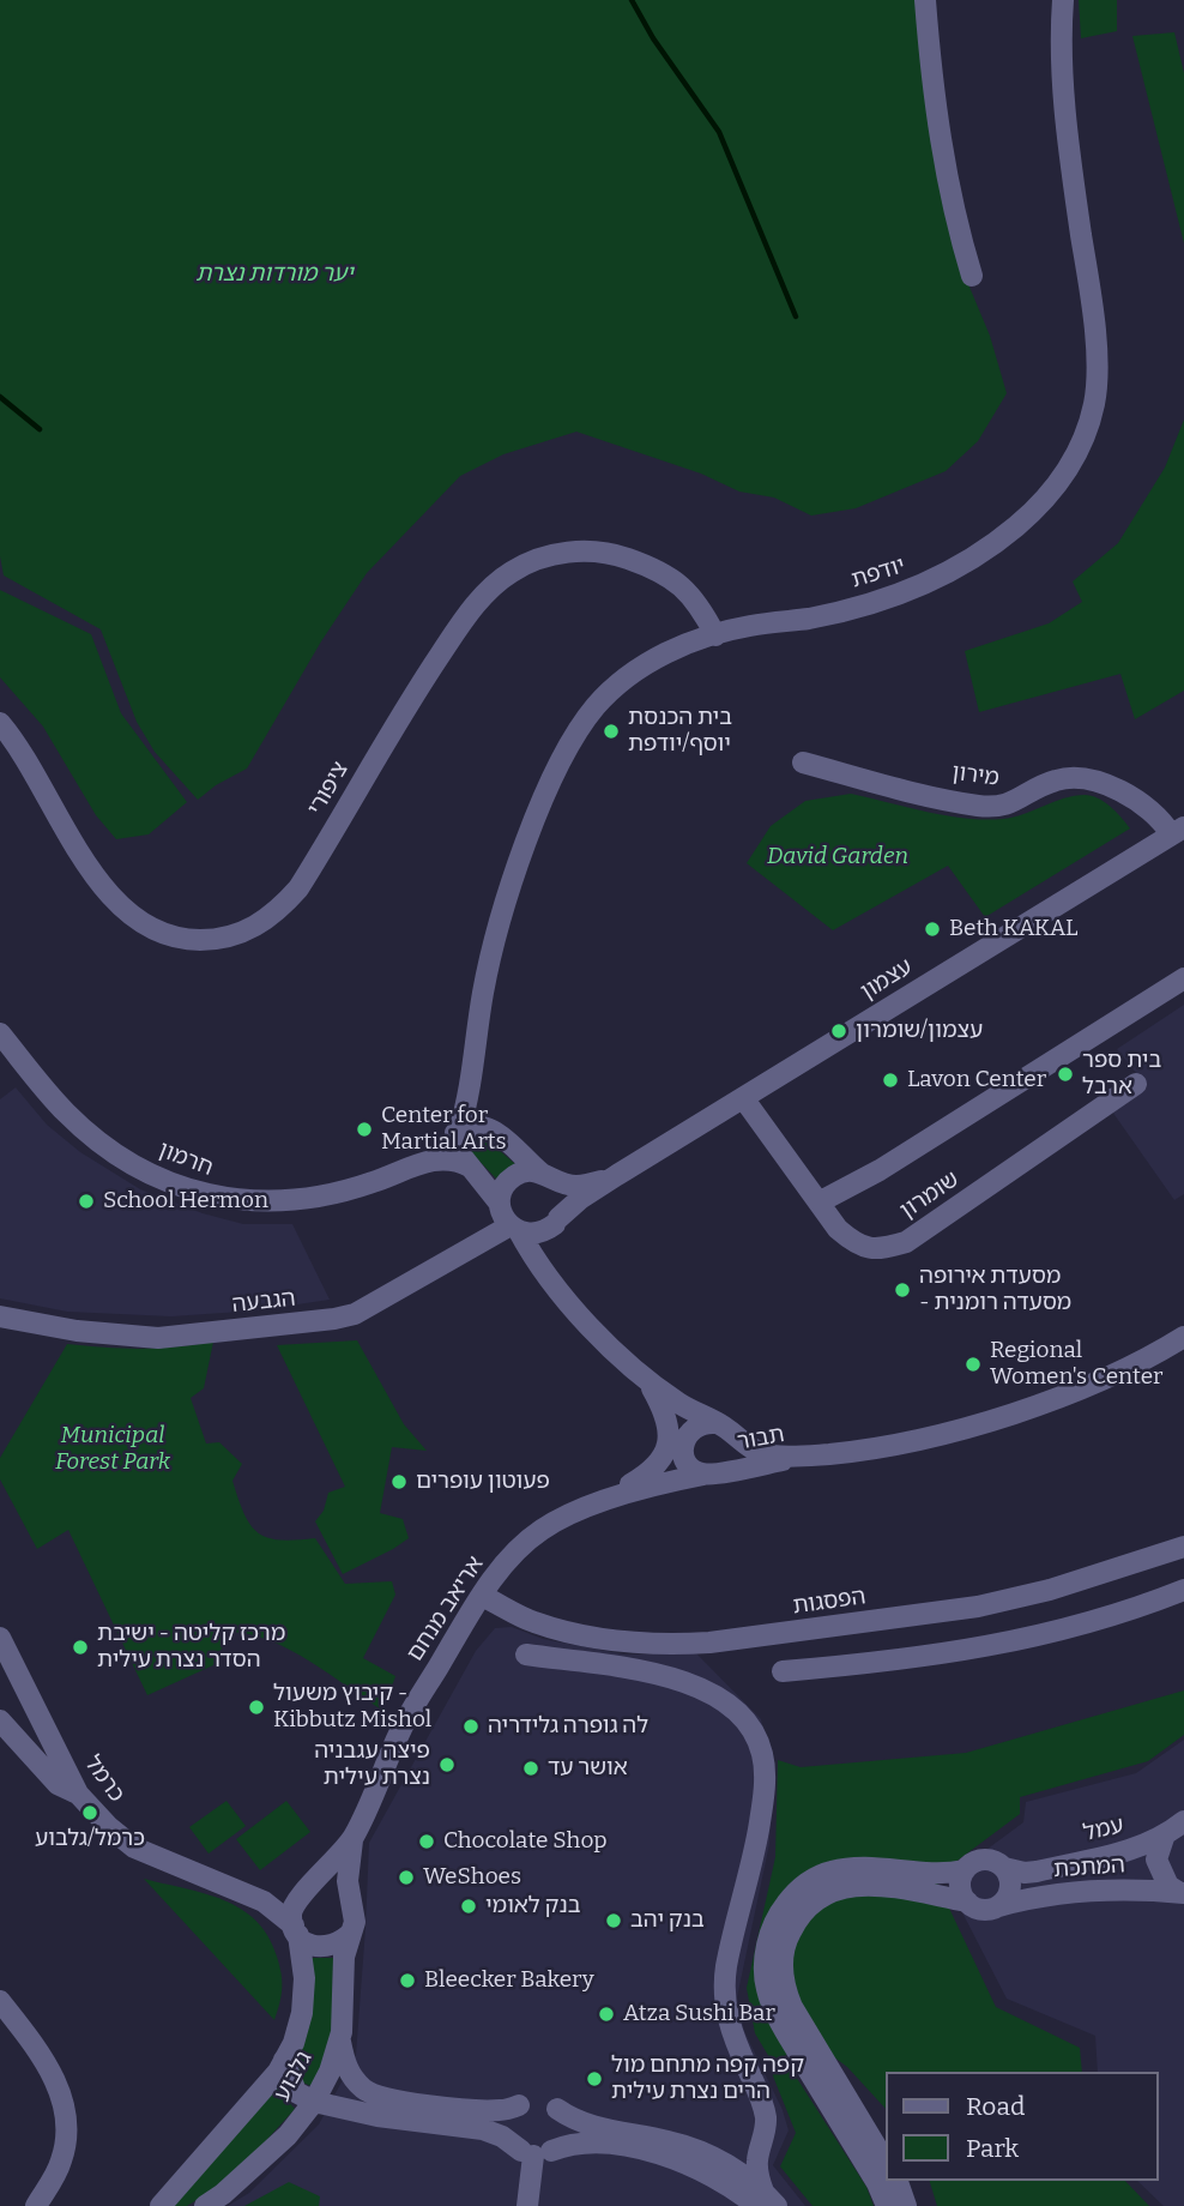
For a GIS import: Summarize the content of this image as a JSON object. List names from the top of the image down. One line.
{"streets":{"street":["יודפת","מירון","ציפורי","עצמון","חרמון","שומרון","הגבעה","תבור","הפסגות","אריאב מנחם","כרמל","עמל","המתכת","גלבוע"]},"crossings":[["יודפת","ציפורי"],["יודפת","חרמון"],["מירון","עצמון"],["עצמון","שומרון"],["עצמון","הגבעה"],["תבור","אריאב מנחם"],["הפסגות","אריאב מנחם"],["כרמל","גלבוע"],["עמל","המתכת"]],"parks":["יער מורדות נצרת","David Garden","Municipal Forest Park"],"places":["בית הכנסת יוסף/יודפת","Beth KAKAL","עצמון/שומרון","בית ספר ארבל","Lavon Center","Center for Martial Arts","School Hermon","מסעדת אירופה - מסעדה רומנית","Regional Women's Center","פעוטון עופרים","מרכז קליטה - ישיבת הסדר נצרת עילית","קיבוץ משעול - Kibbutz Mishol","לה גופרה גלידריה","פיצה עגבניה נצרת עילית","אושר עד","כרמל/גלבוע","Chocolate Shop","WeShoes","בנק לאומי","בנק יהב","Bleecker Bakery","Atza Sushi Bar","קפה קפה מתחם מול הרים נצרת עילית"],"legend":["Road","Park"]}
